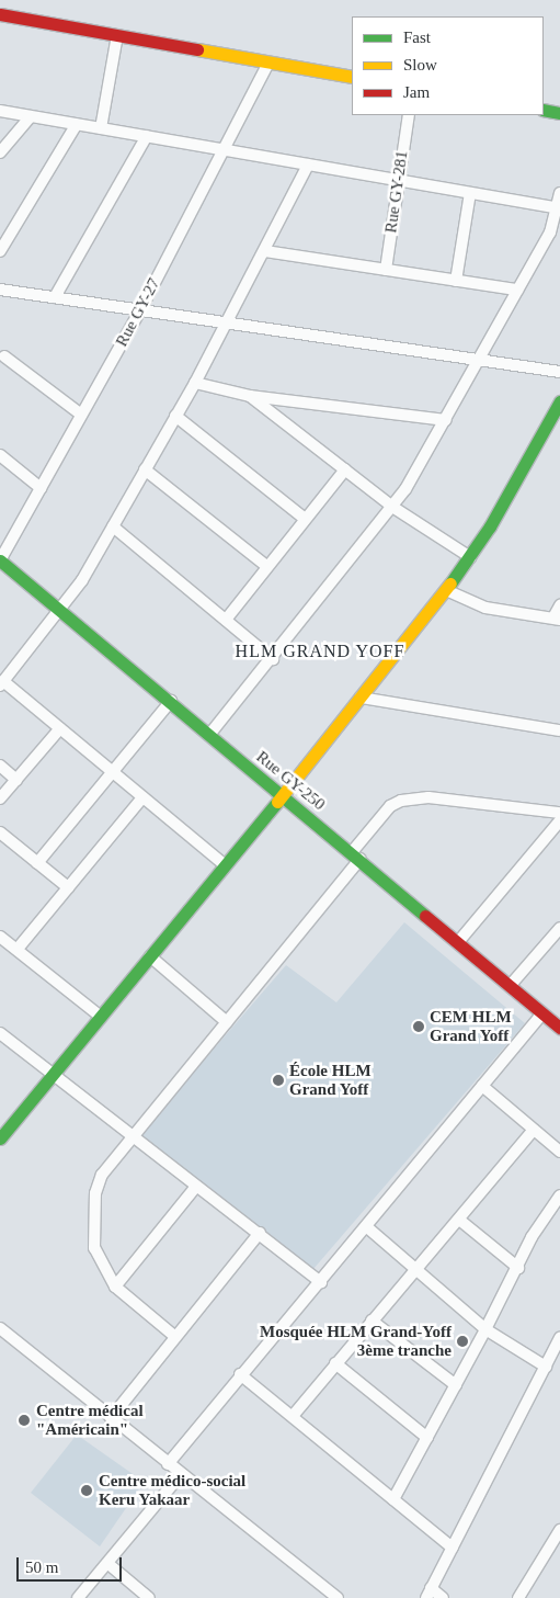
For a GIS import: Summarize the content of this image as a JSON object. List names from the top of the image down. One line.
{"streets":{"street":["Rue GY-281","Rue GY-27","Rue GY-250"]},"crossings":[["Rue GY-27","Rue GY-250"]],"districts":["HLM GRAND YOFF"],"places":["CEM HLM Grand Yoff","École HLM Grand Yoff","Mosquée HLM Grand-Yoff 3ème tranche","Centre médical \"Américain\"","Centre médico-social Keru Yakaar"],"legend":["Fast","Slow","Jam"],"scale_bar":"50 m"}
